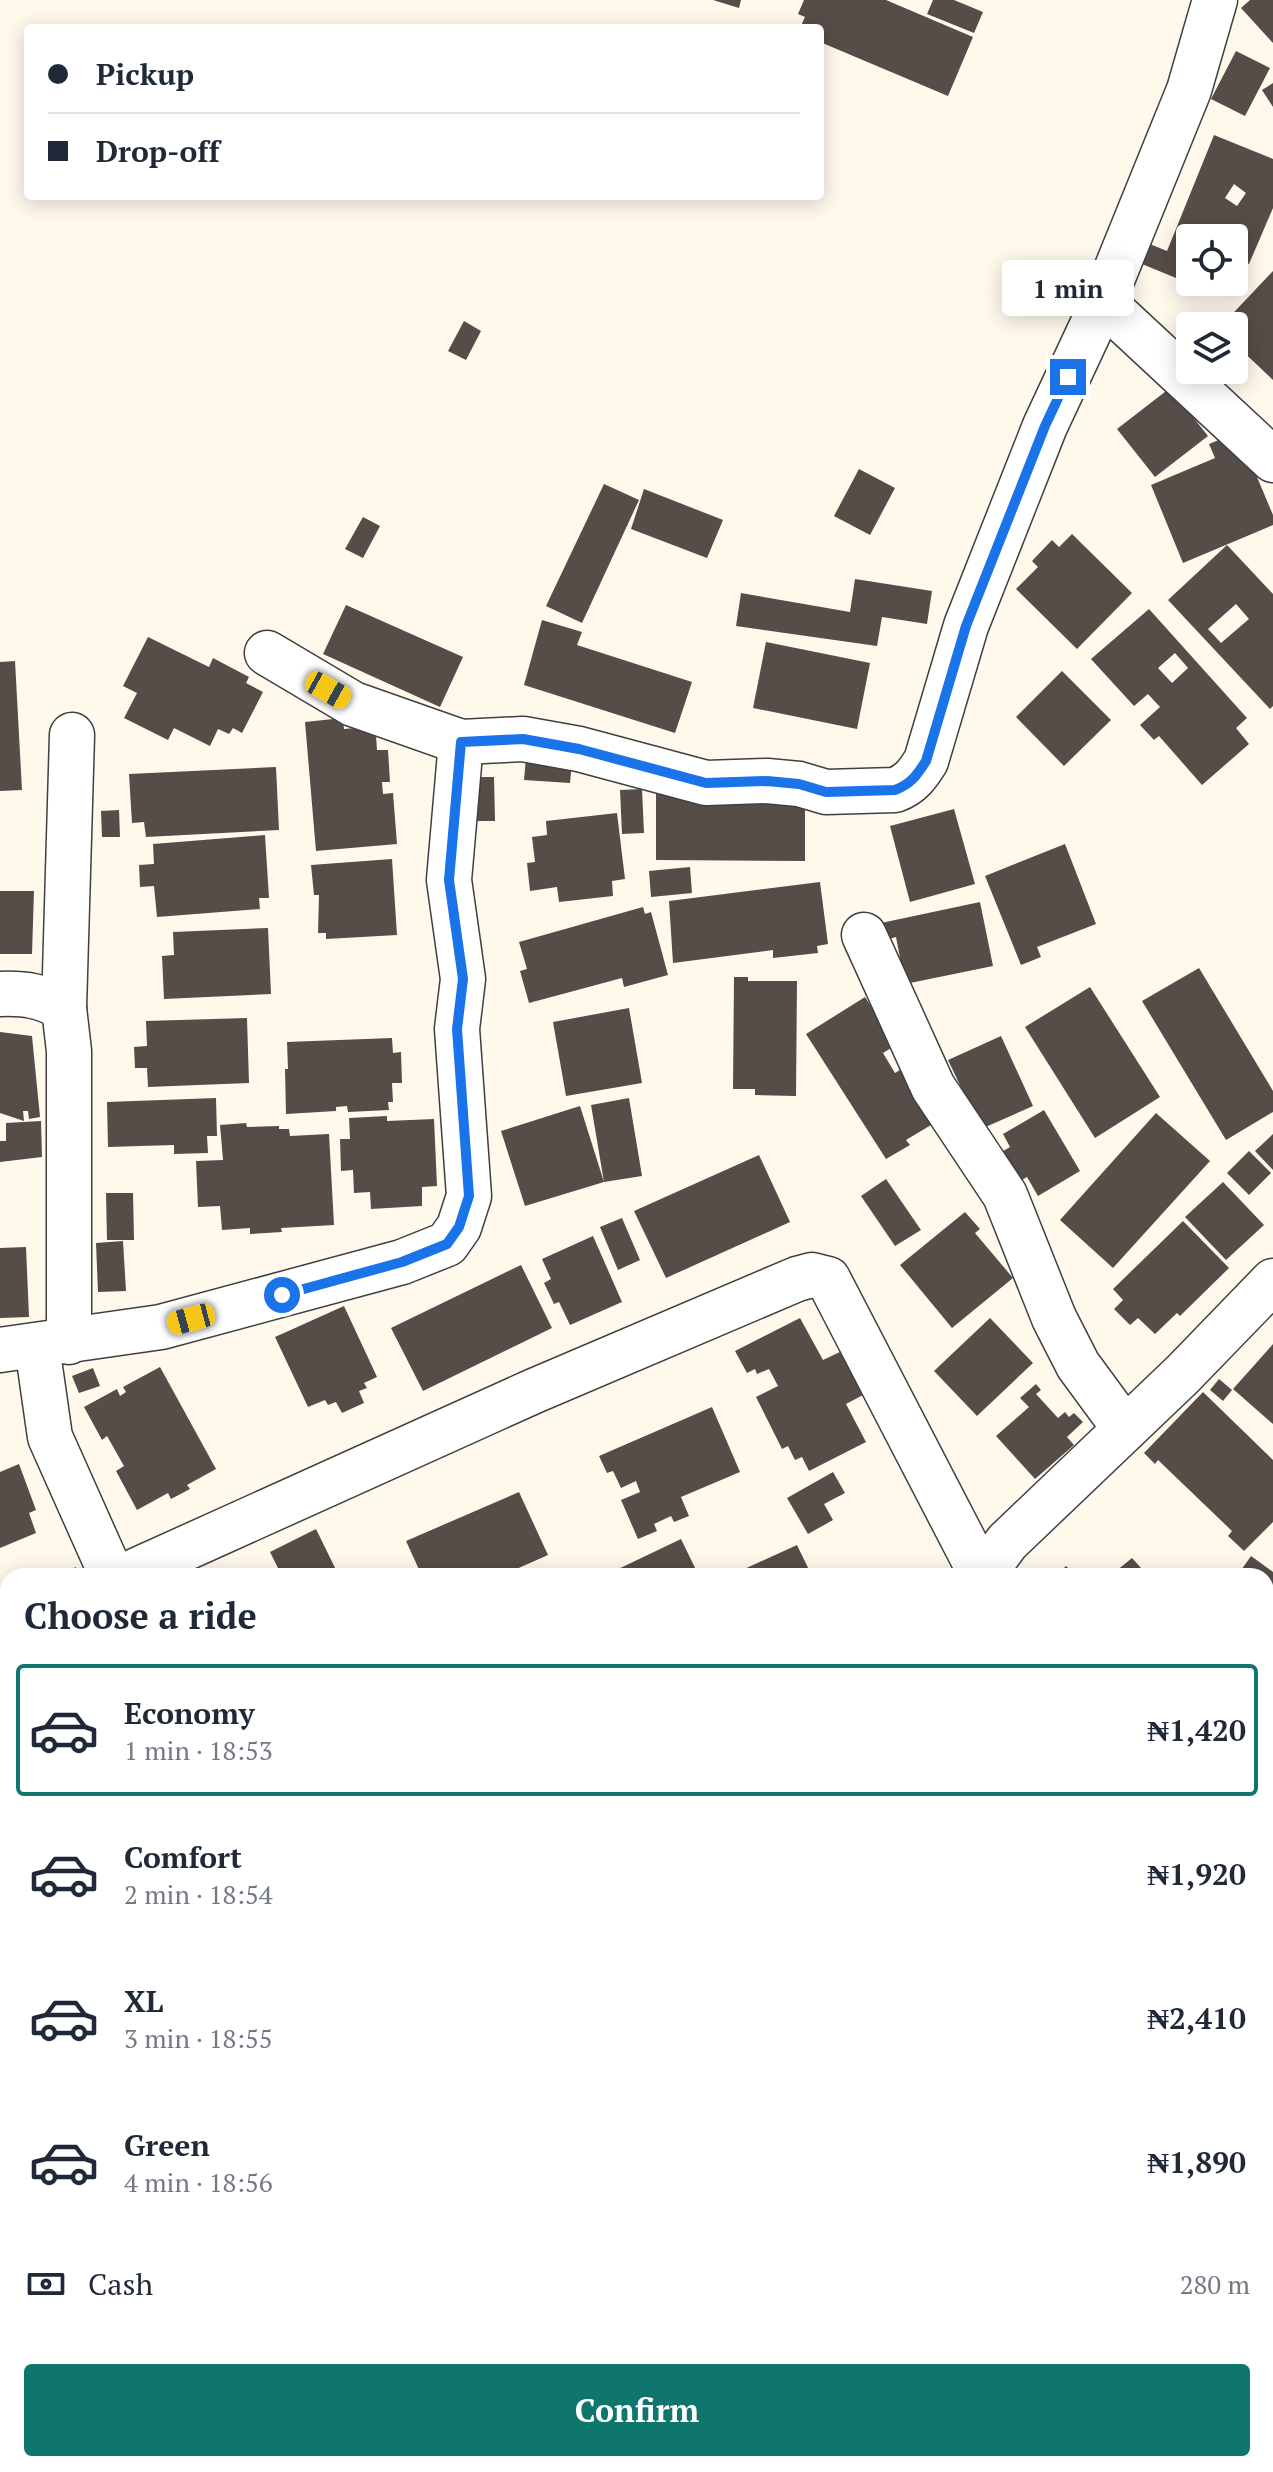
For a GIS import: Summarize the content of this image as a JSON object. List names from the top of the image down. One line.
{"page":{"banner":["Pickup","Drop-off"],"bubble":"1 min","heading":"Choose a ride","list":[{"name":"Economy","note":"1 min · 18:53","value":"₦1,420"},{"name":"Comfort","note":"2 min · 18:54","value":"₦1,920"},{"name":"XL","note":"3 min · 18:55","value":"₦2,410"},{"name":"Green","note":"4 min · 18:56","value":"₦1,890"}],"pay":["Cash","280 m"],"buttons":"Confirm"}}
